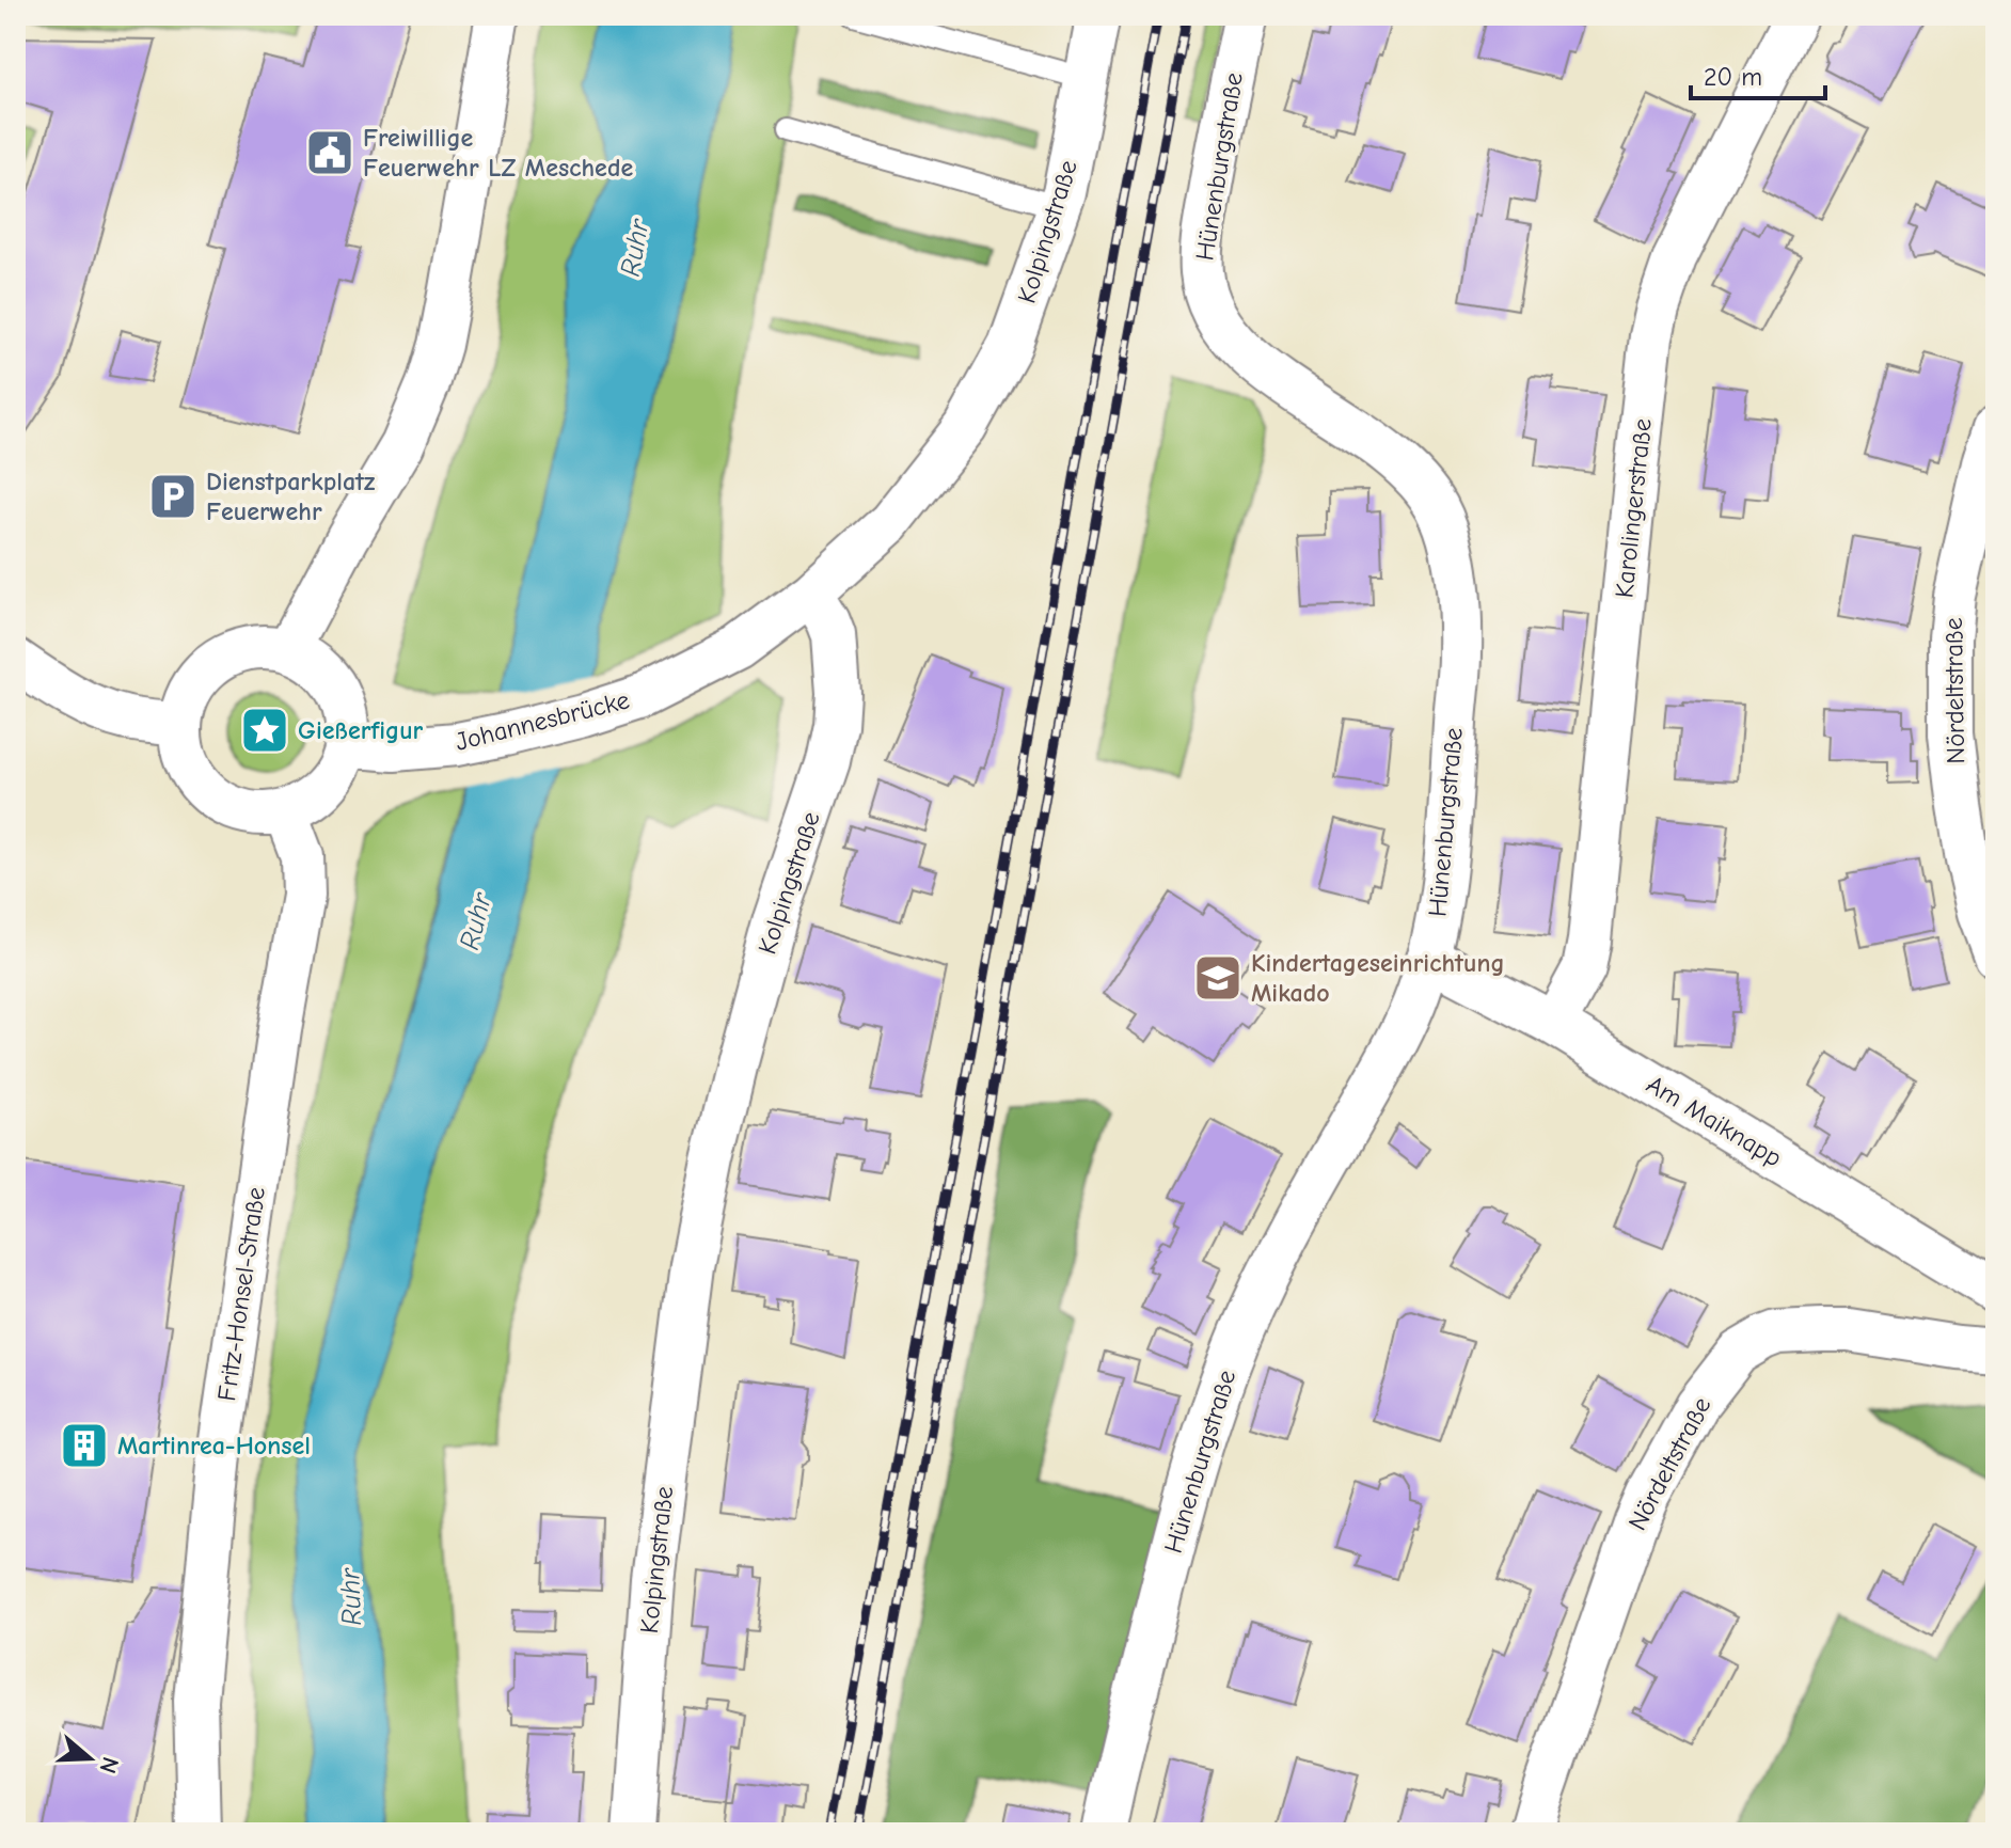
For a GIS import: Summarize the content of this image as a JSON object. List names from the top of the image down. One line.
{"streets":{"street":["Hünenburgstraße","Kolpingstraße","Karolingerstraße","Nördeltstraße","Johannesbrücke","Am Maiknapp","Fritz-Honsel-Straße"]},"crossings":[["Hünenburgstraße","Am Maiknapp"],["Kolpingstraße","Johannesbrücke"],["Karolingerstraße","Am Maiknapp"],["Johannesbrücke","Fritz-Honsel-Straße"]],"water":["Ruhr"],"places":{"public building":["Freiwillige Feuerwehr LZ Meschede"],"parking":["Dienstparkplatz Feuerwehr"],"place":["Gießerfigur"],"school or university":["Kindertageseinrichtung Mikado"],"building":["Martinrea-Honsel"]},"scale_bar":"20 m","north":"right"}
